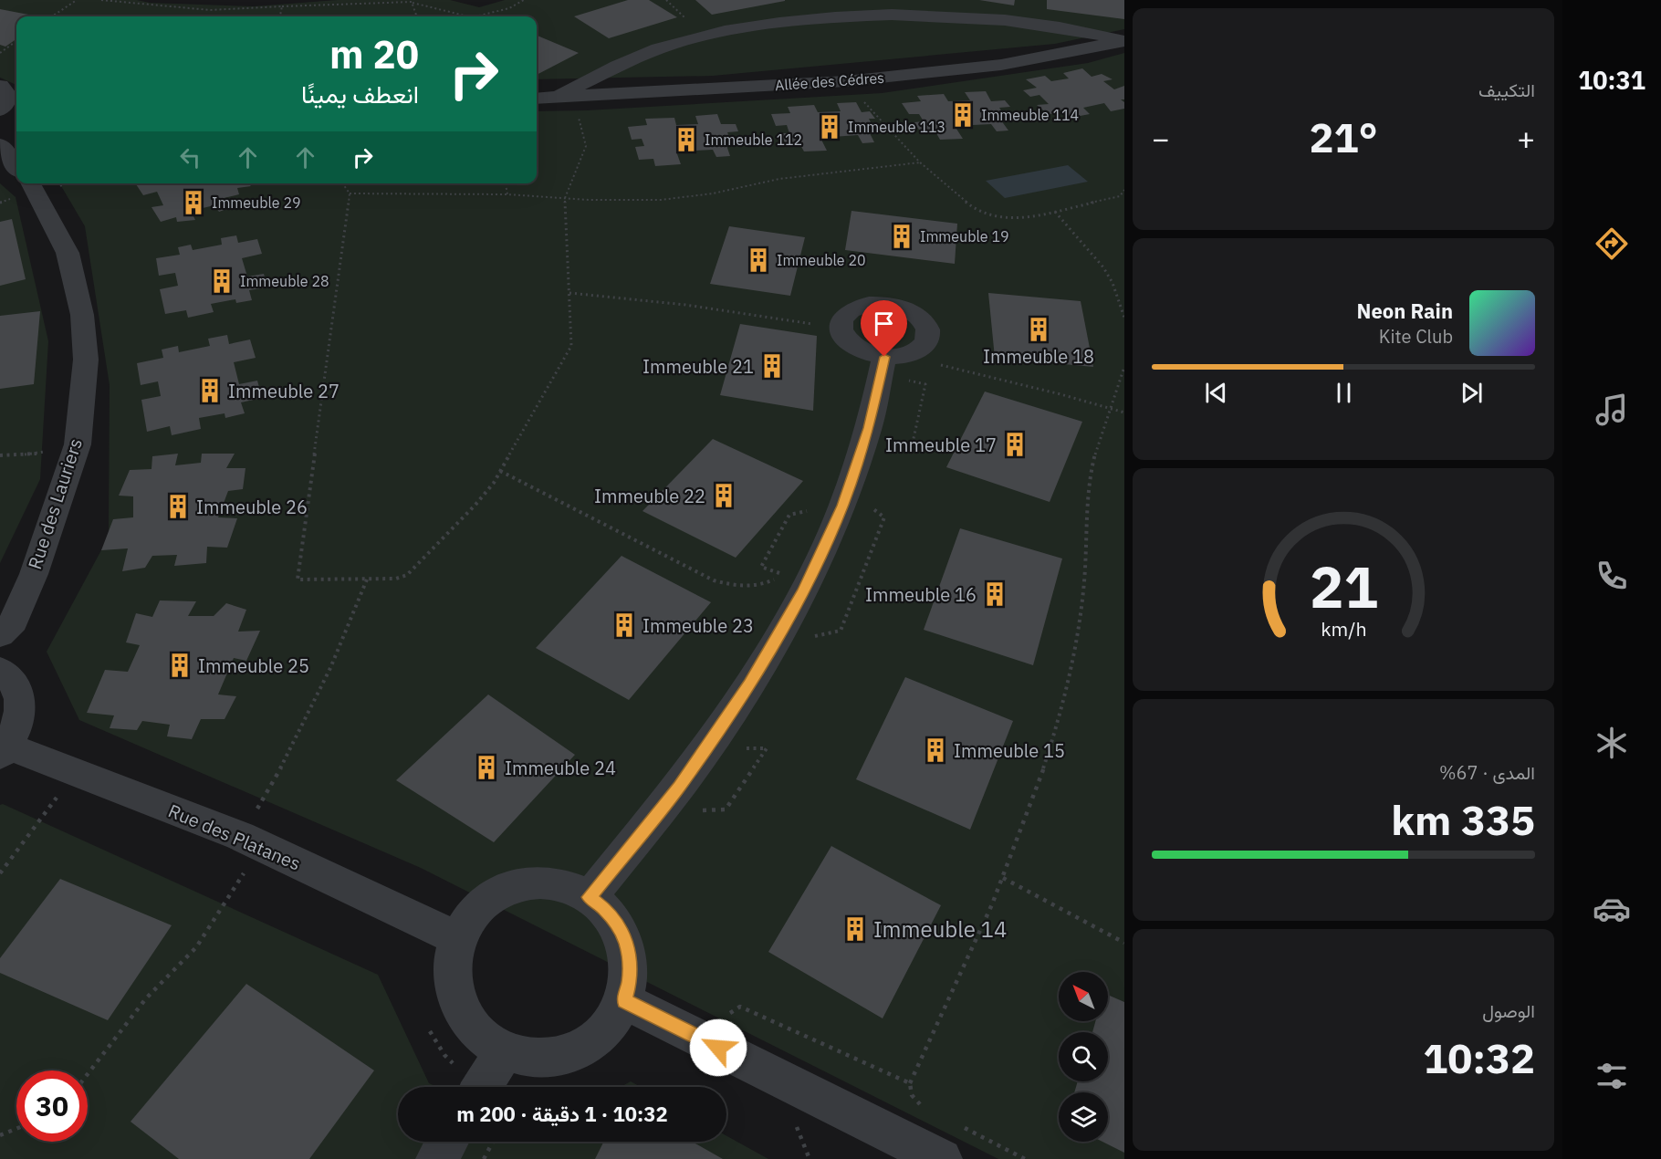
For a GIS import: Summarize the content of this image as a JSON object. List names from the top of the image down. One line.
{"streets":{"street":["Allée des Cédres","Rue des Lauriers","Rue des Platanes"]},"places":{"building":["Immeuble 114","Immeuble 113","Immeuble 112","Immeuble 29","Immeuble 19","Immeuble 20","Immeuble 28","Immeuble 18","Immeuble 21","Immeuble 27","Immeuble 17","Immeuble 22","Immeuble 26","Immeuble 16","Immeuble 23","Immeuble 25","Immeuble 15","Immeuble 24","Immeuble 14"]},"north":"top left","page":{"tabs":"10:31","tile":["التكييف",["المدى · 67%","335 km"],["الوصول","10:32"]],"turn":["20 m","انعطف يمينًا"],"heat":["−","21°","+"],"song":["Neon Rain","Kite Club"],"limit":"30","trip":"10:32 · 1 دقيقة · 200 m","gauge":["21","km/h"]}}
